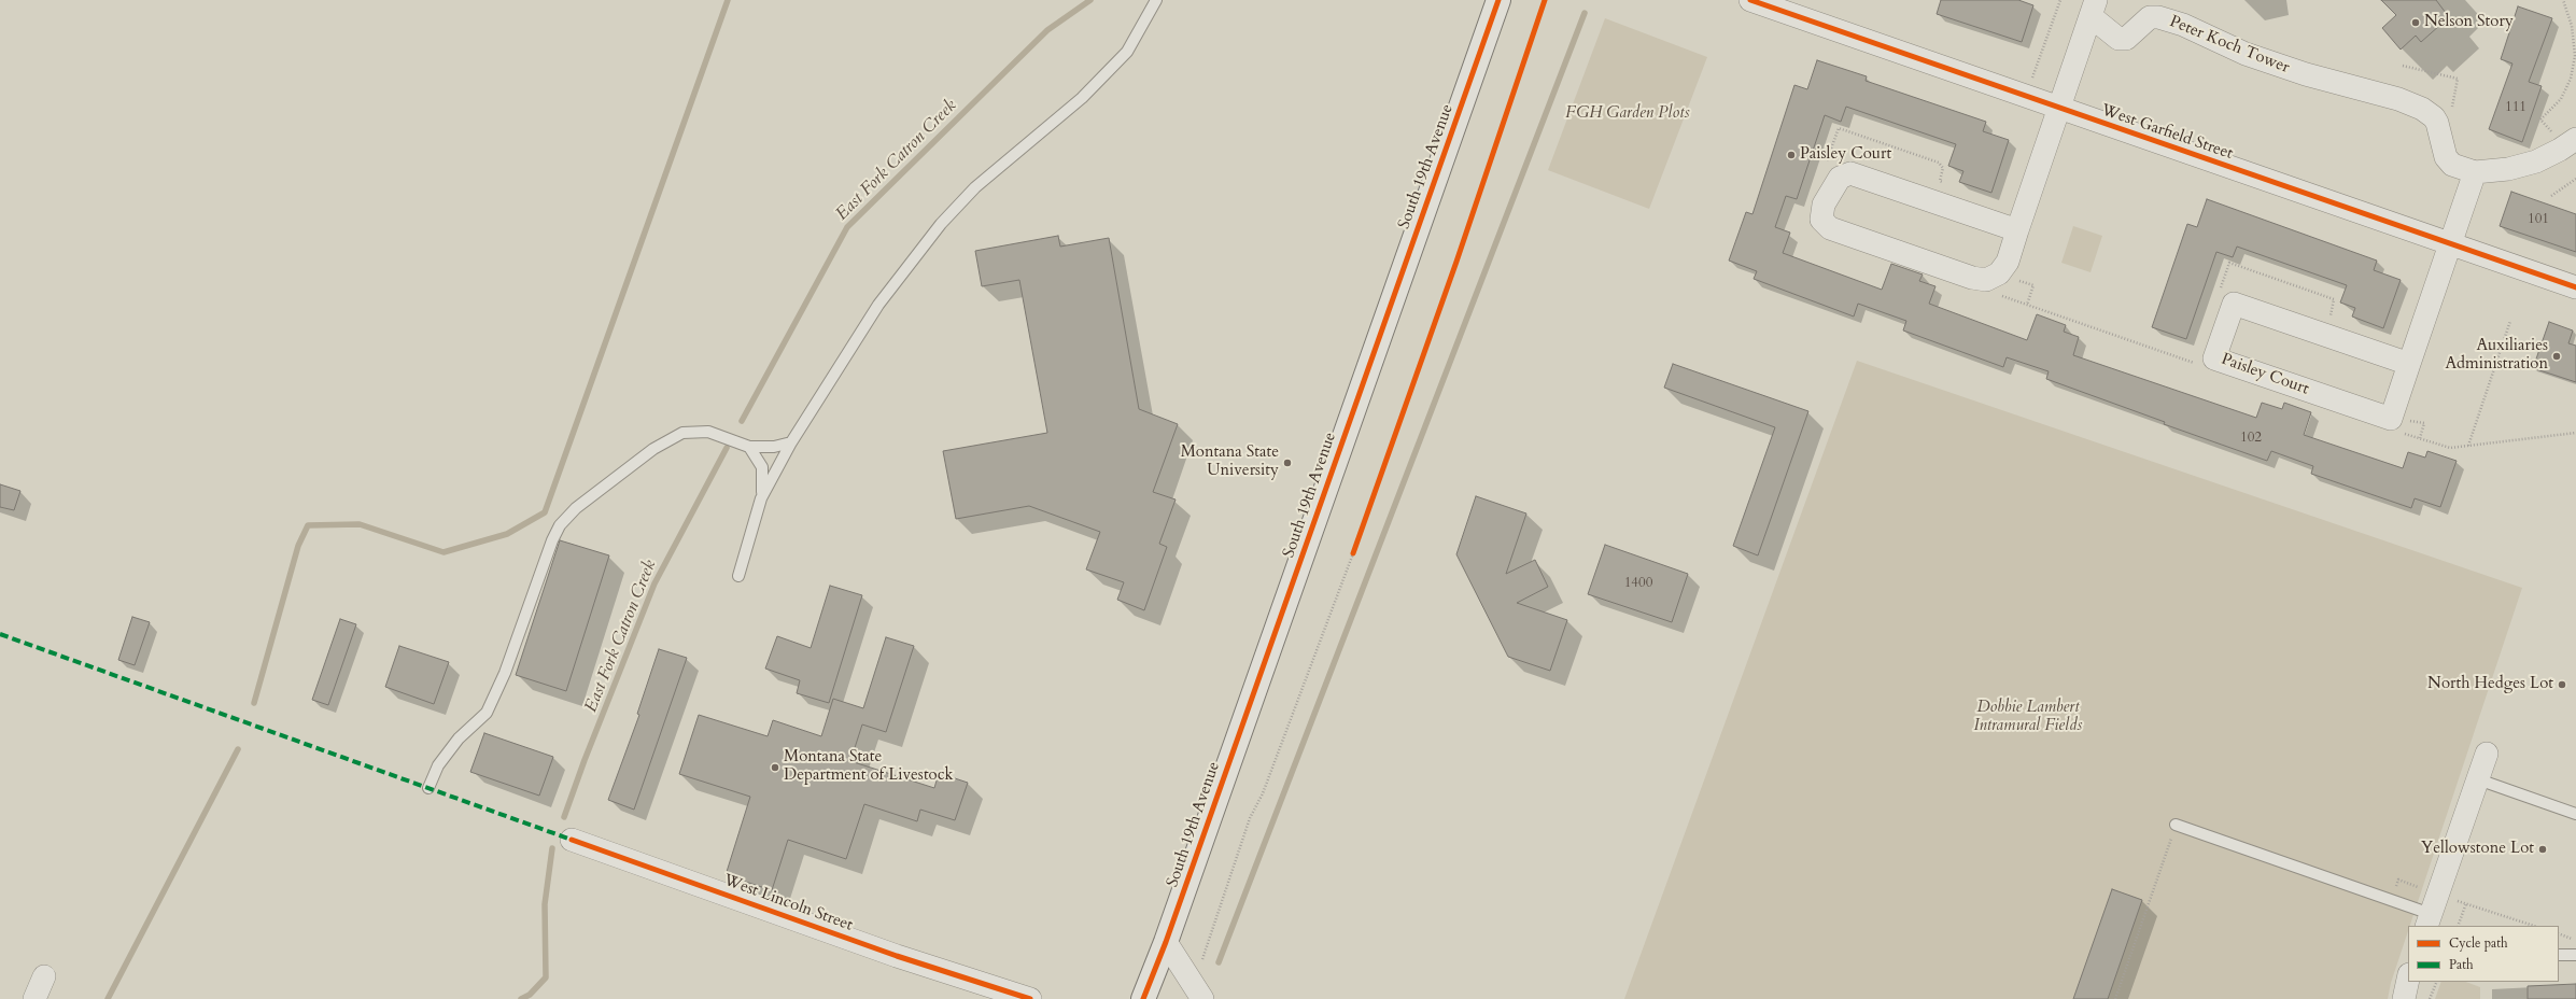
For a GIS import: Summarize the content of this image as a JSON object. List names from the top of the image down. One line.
{"streets":{"main road":["South 19th Avenue"],"street":["Peter Koch Tower","West Garfield Street","Paisley Court","West Lincoln Street"]},"crossings":[["Peter Koch Tower","Paisley Court"],["West Garfield Street","Paisley Court"]],"water":["East Fork Catron Creek"],"parks":["FGH Garden Plots","Dobbie Lambert Intramural Fields"],"places":["Nelson Story","Paisley Court","Auxiliaries Administration","Montana State University","North Hedges Lot","Montana State Department of Livestock","Yellowstone Lot"],"house_numbers":["111","101","102","1400"],"legend":["Cycle path","Path"]}
